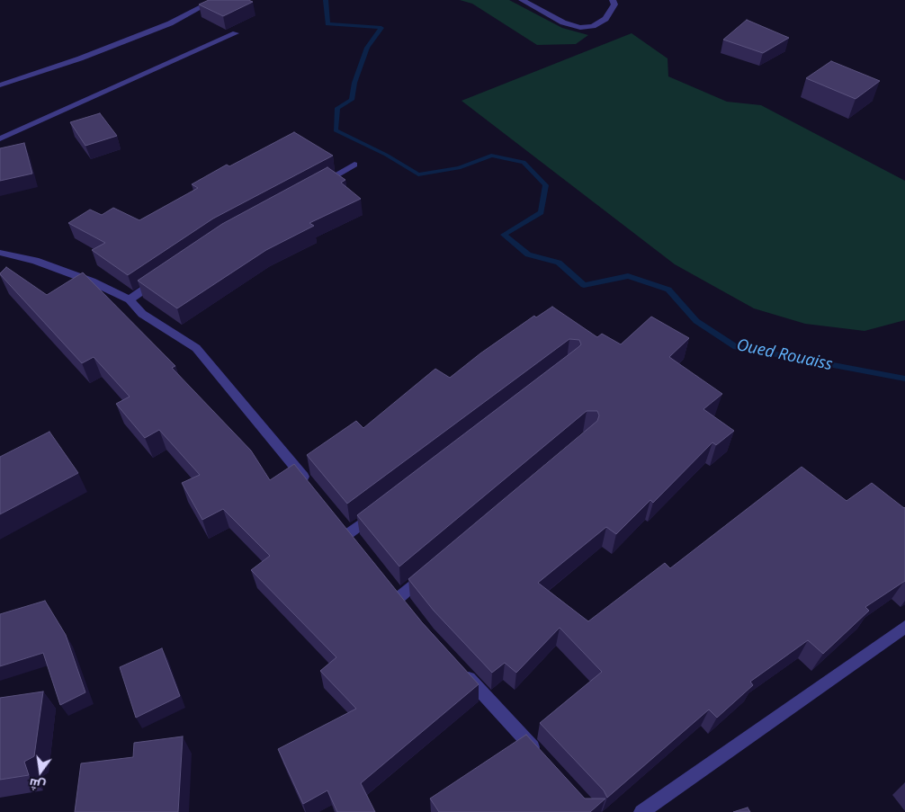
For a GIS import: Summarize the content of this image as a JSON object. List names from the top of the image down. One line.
{"water":["Oued Rouaiss"],"north":"bottom"}
